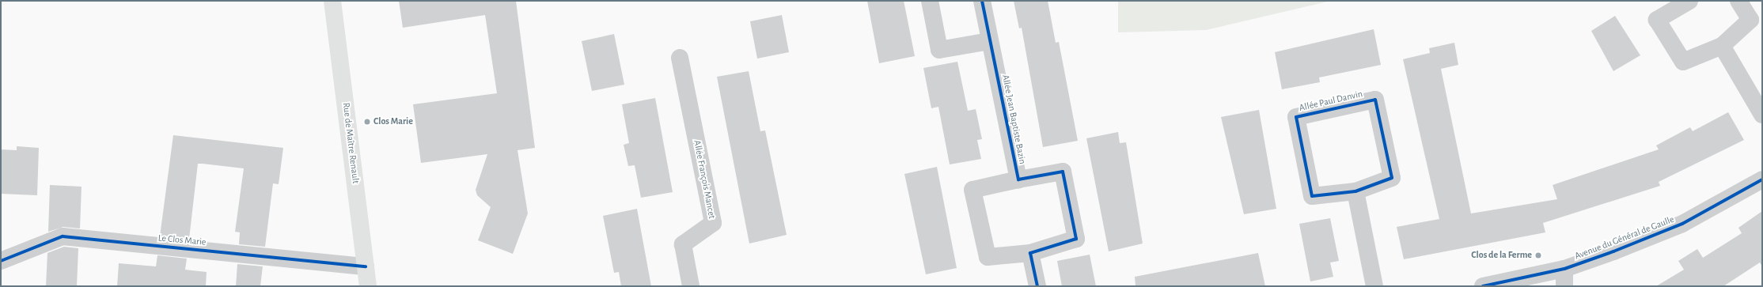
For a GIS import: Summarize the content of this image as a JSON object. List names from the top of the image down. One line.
{"streets":{"street":["Allée Paul Danvin","Allée Jean Baptiste Bazin","Rue de Maître Renault","Allée François Mancet","Avenue du Général de Gaulle","Le Clos Marie"]},"crossings":[["Rue de Maître Renault","Le Clos Marie"]],"places":["Clos Marie","Clos de la Ferme"]}
